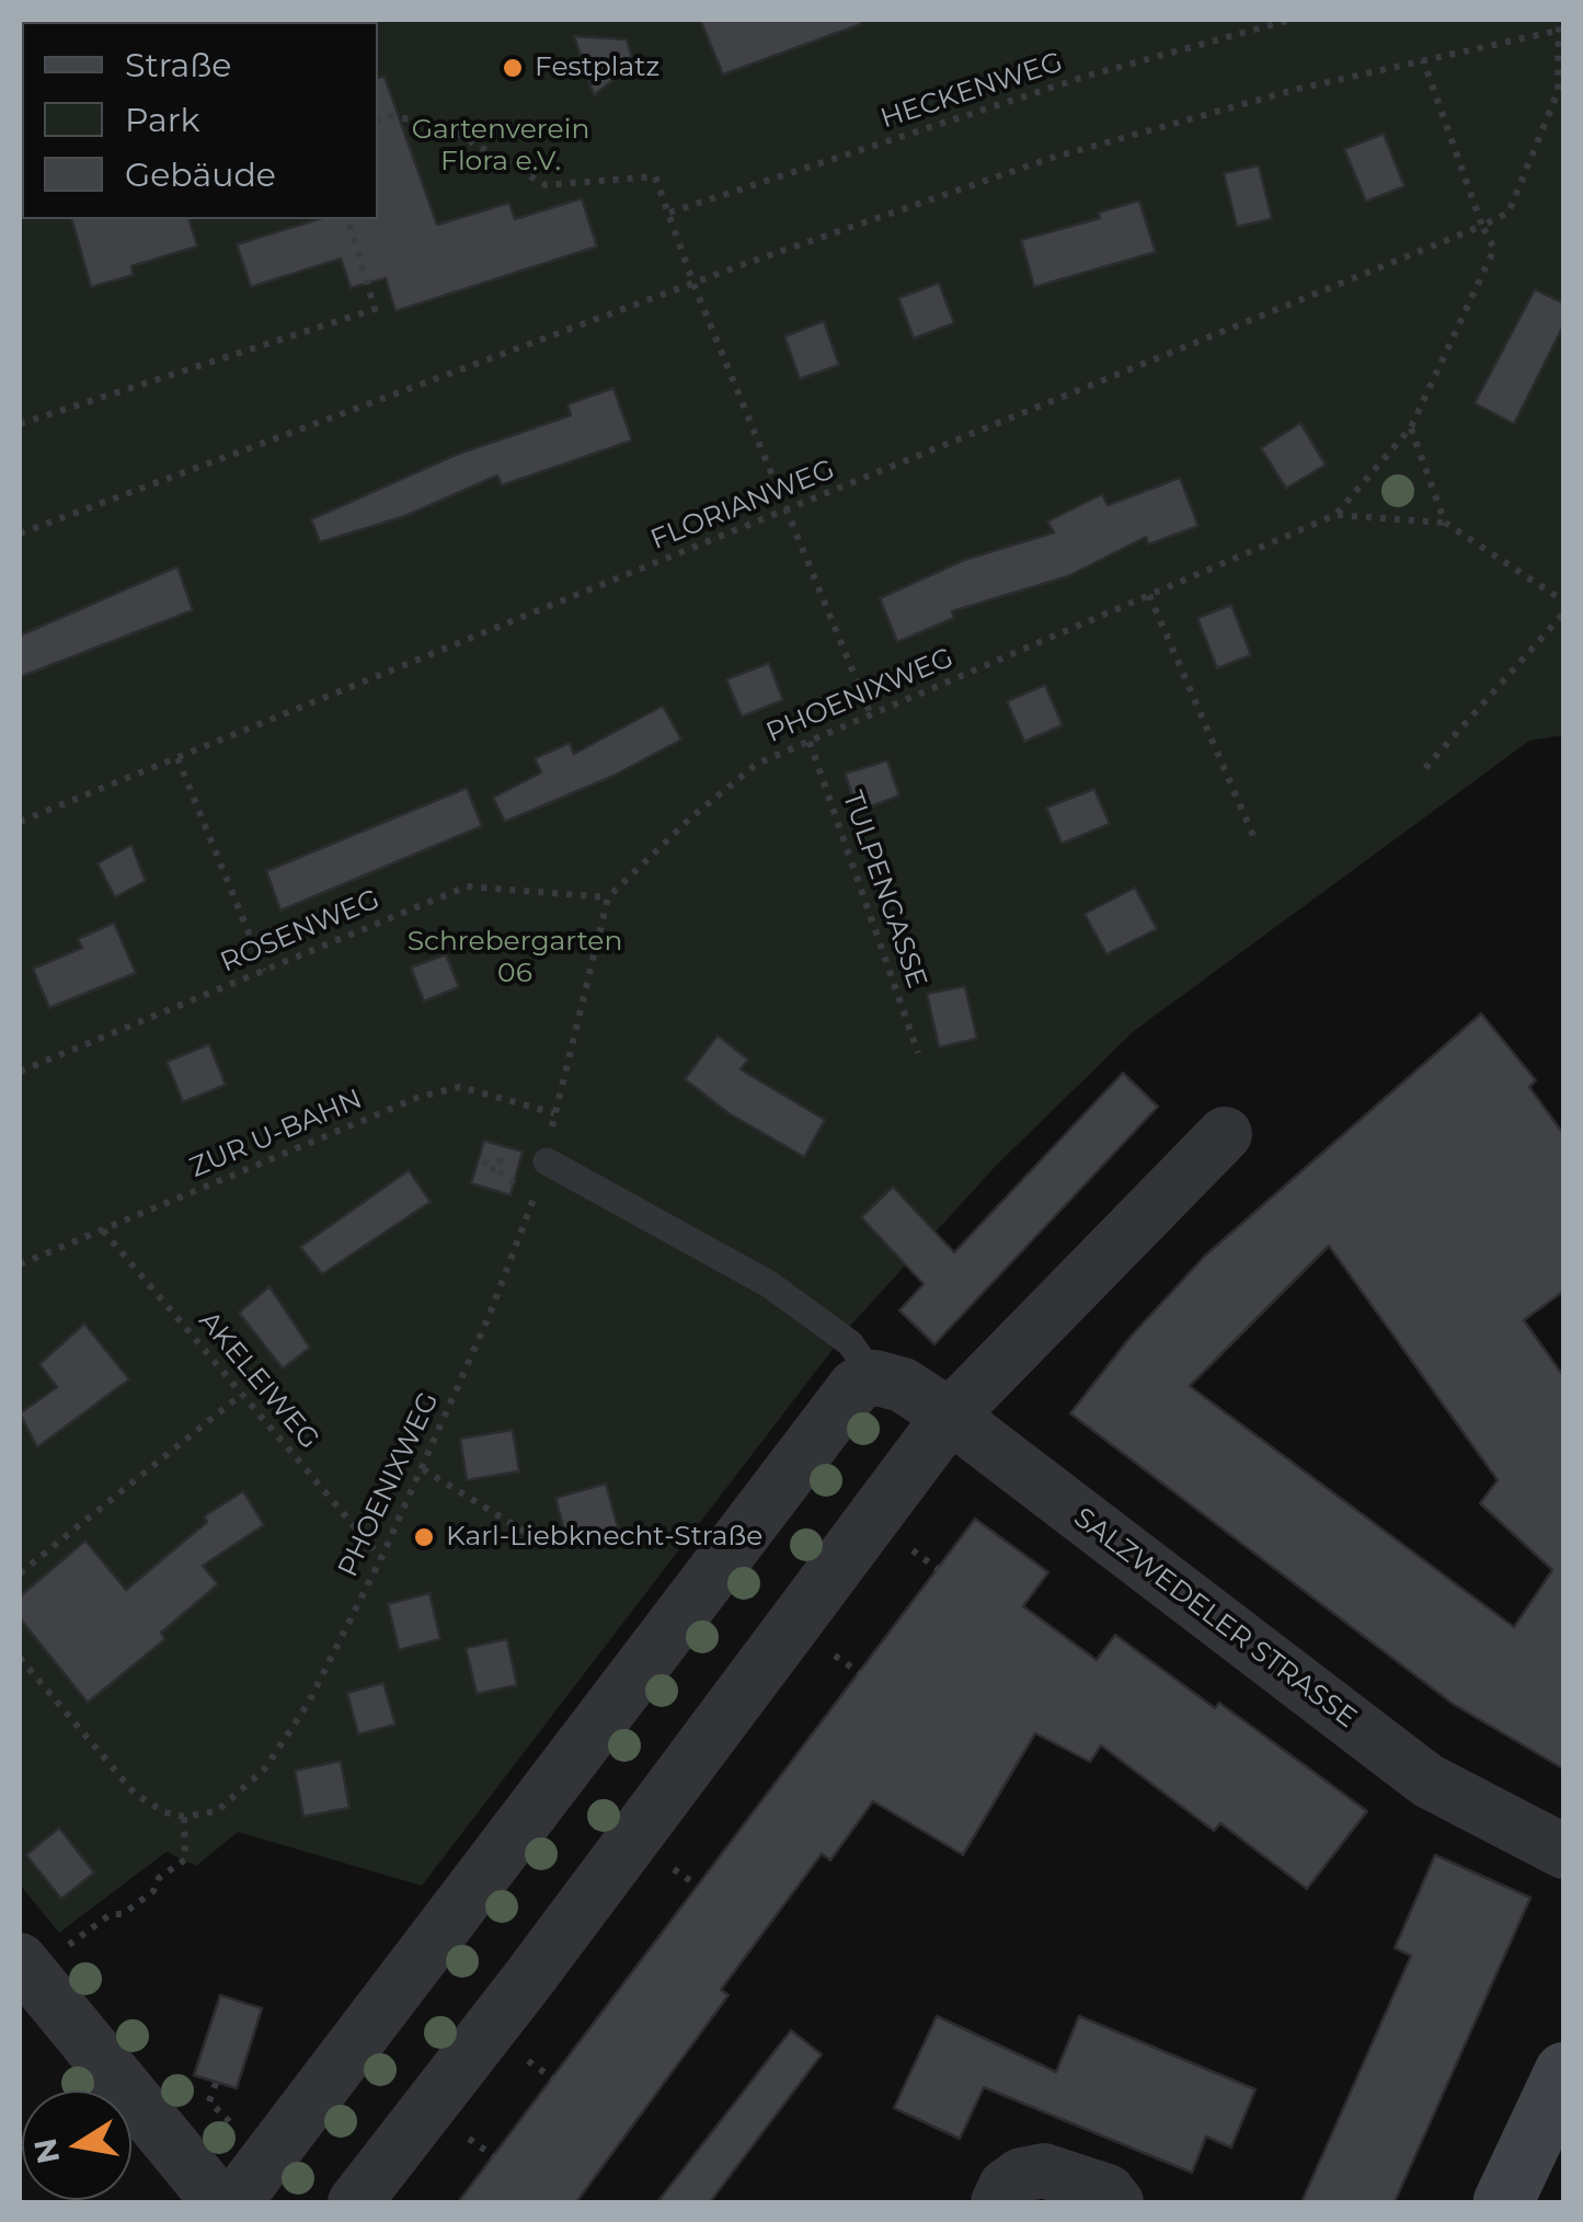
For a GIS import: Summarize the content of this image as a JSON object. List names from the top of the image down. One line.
{"streets":{"street":["SALZWEDELER STRASSE"],"path":["HECKENWEG","FLORIANWEG","PHOENIXWEG","TULPENGASSE","ROSENWEG","ZUR U-BAHN","AKELEIWEG"]},"crossings":[["FLORIANWEG","PHOENIXWEG"],["PHOENIXWEG","TULPENGASSE"],["PHOENIXWEG","ROSENWEG"],["PHOENIXWEG","ZUR U-BAHN"],["PHOENIXWEG","AKELEIWEG"],["ZUR U-BAHN","AKELEIWEG"]],"parks":["Gartenverein Flora e.V.","Schrebergarten 06"],"places":["Festplatz","Karl-Liebknecht-Straße"],"legend":["Straße","Park","Gebäude"],"north":"left"}
